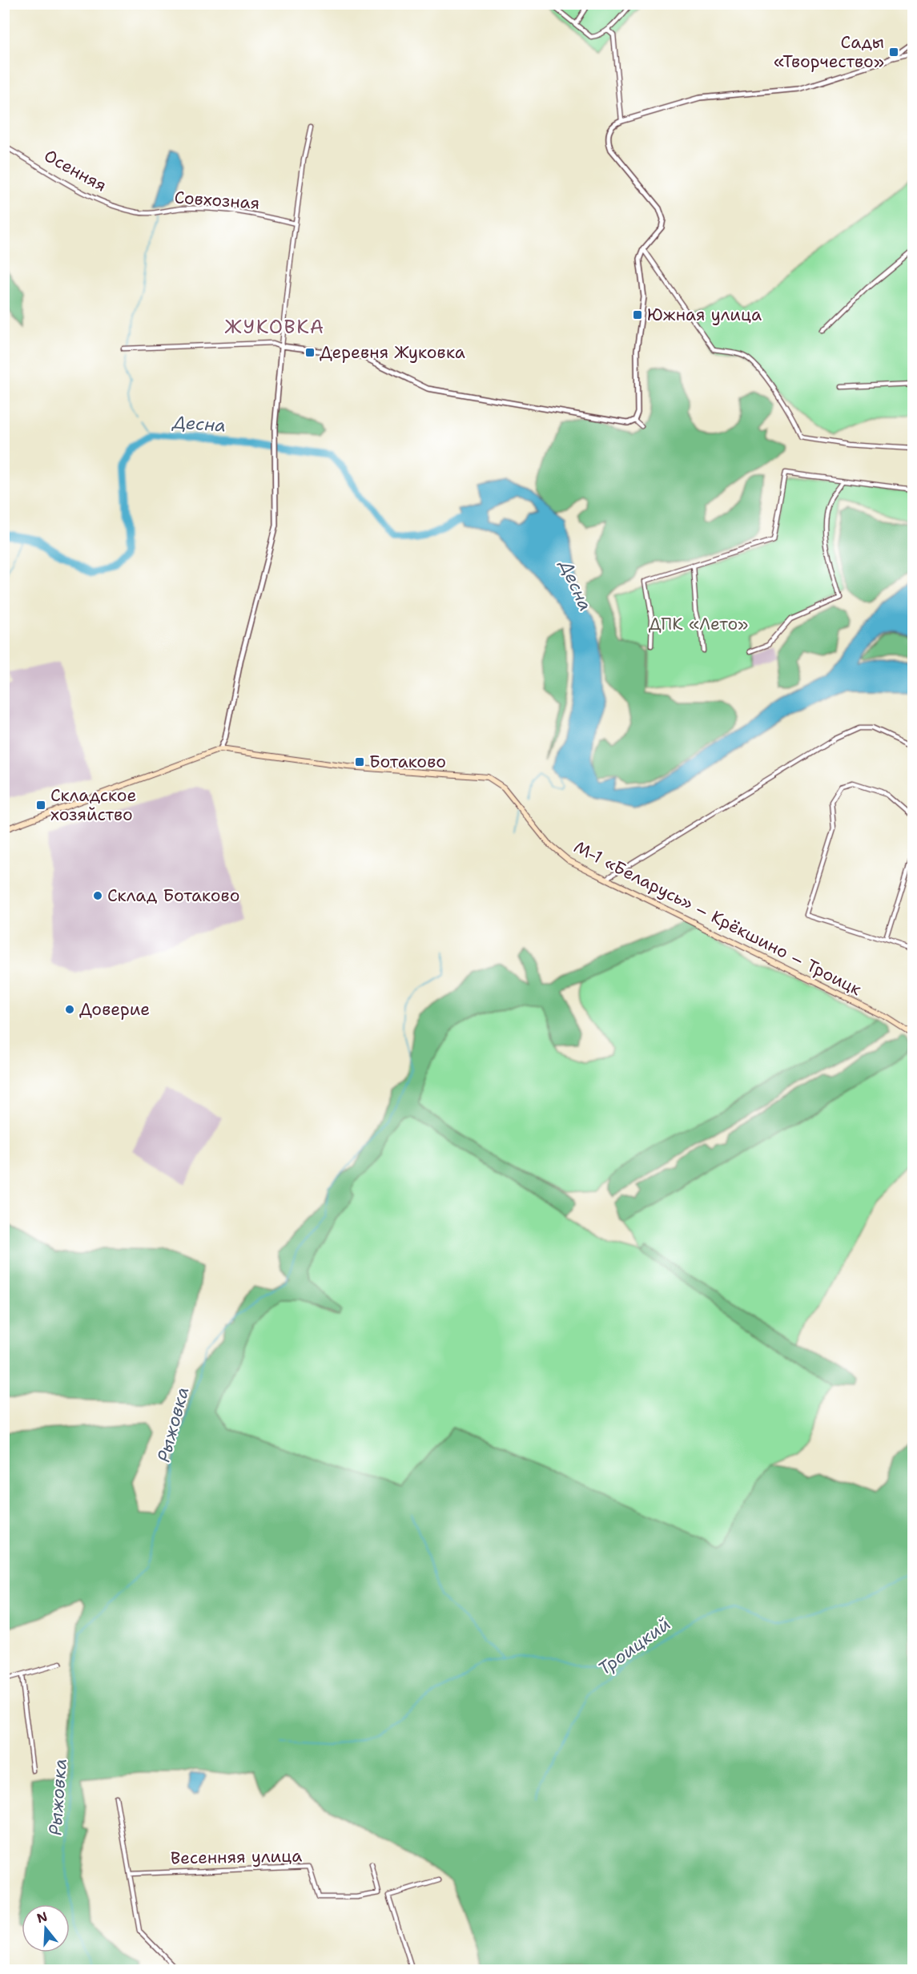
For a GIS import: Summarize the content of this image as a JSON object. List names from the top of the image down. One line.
{"streets":{"main road":["М-1 «Беларусь» – Крёкшино – Троицк"],"street":["Осенняя","Совхозная","Весенняя улица"]},"crossings":[["Осенняя","Совхозная"]],"districts":["ЖУКОВКА"],"water":["Десна","Рыжовка","Троицкий"],"parks":["ДПК «Лето»"],"places":{"transit":["Сады «Творчество»","Южная улица","Деревня Жуковка","Ботаково","Складское хозяйство"],"other":["Склад Ботаково","Доверие"]},"north":"top"}
